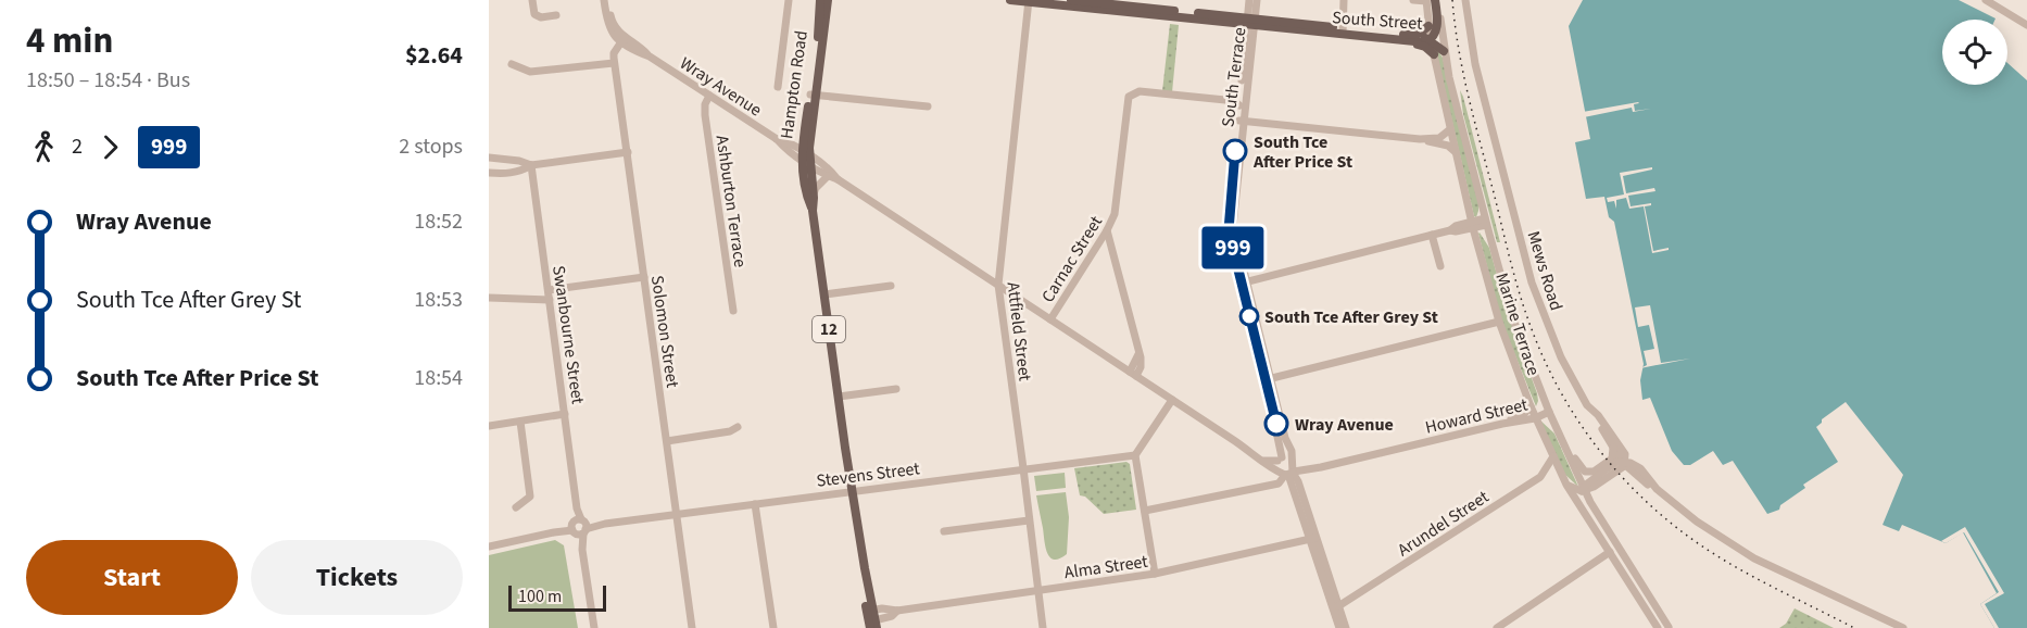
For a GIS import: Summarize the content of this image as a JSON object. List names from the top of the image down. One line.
{"streets":{"main road":["South Street","Hampton Road","12"],"street":["South Terrace","Wray Avenue","Ashburton Terrace","Carnac Street","Mews Road","Marine Terrace","Solomon Street","Attfield Street","Swanbourne Street","Howard Street","Stevens Street","Arundel Street","Alma Street"]},"crossings":[["South Street","South Terrace"],["South Street","Marine Terrace"],["South Street","Attfield Street"],["South Terrace","Wray Avenue"],["South Terrace","Carnac Street"],["South Terrace","Howard Street"],["South Terrace","Arundel Street"],["South Terrace","Alma Street"],["Hampton Road","Wray Avenue"],["Hampton Road","Stevens Street"],["Hampton Road","Alma Street"],["Wray Avenue","Ashburton Terrace"],["Wray Avenue","Carnac Street"],["Wray Avenue","Solomon Street"],["Wray Avenue","Attfield Street"],["Wray Avenue","Howard Street"],["Marine Terrace","Howard Street"],["Marine Terrace","Arundel Street"],["Solomon Street","Stevens Street"],["Attfield Street","Stevens Street"],["Attfield Street","Alma Street"],["Swanbourne Street","Stevens Street"]],"places":["South Tce After Price St","South Tce After Grey St","Wray Avenue"],"lines":["bus line 999"],"scale_bar":"100 m","page":{"heading":["4 min","18:50 – 18:54 · Bus","$2.64"],"on_map":"999","legs":["2","999","2 stops"],"list":[{"name":"Wray Avenue","value":"18:52"},{"name":"South Tce After Grey St","value":"18:53"},{"name":"South Tce After Price St","value":"18:54"}],"buttons":["Start","Tickets"],"scale":"100 m"}}
